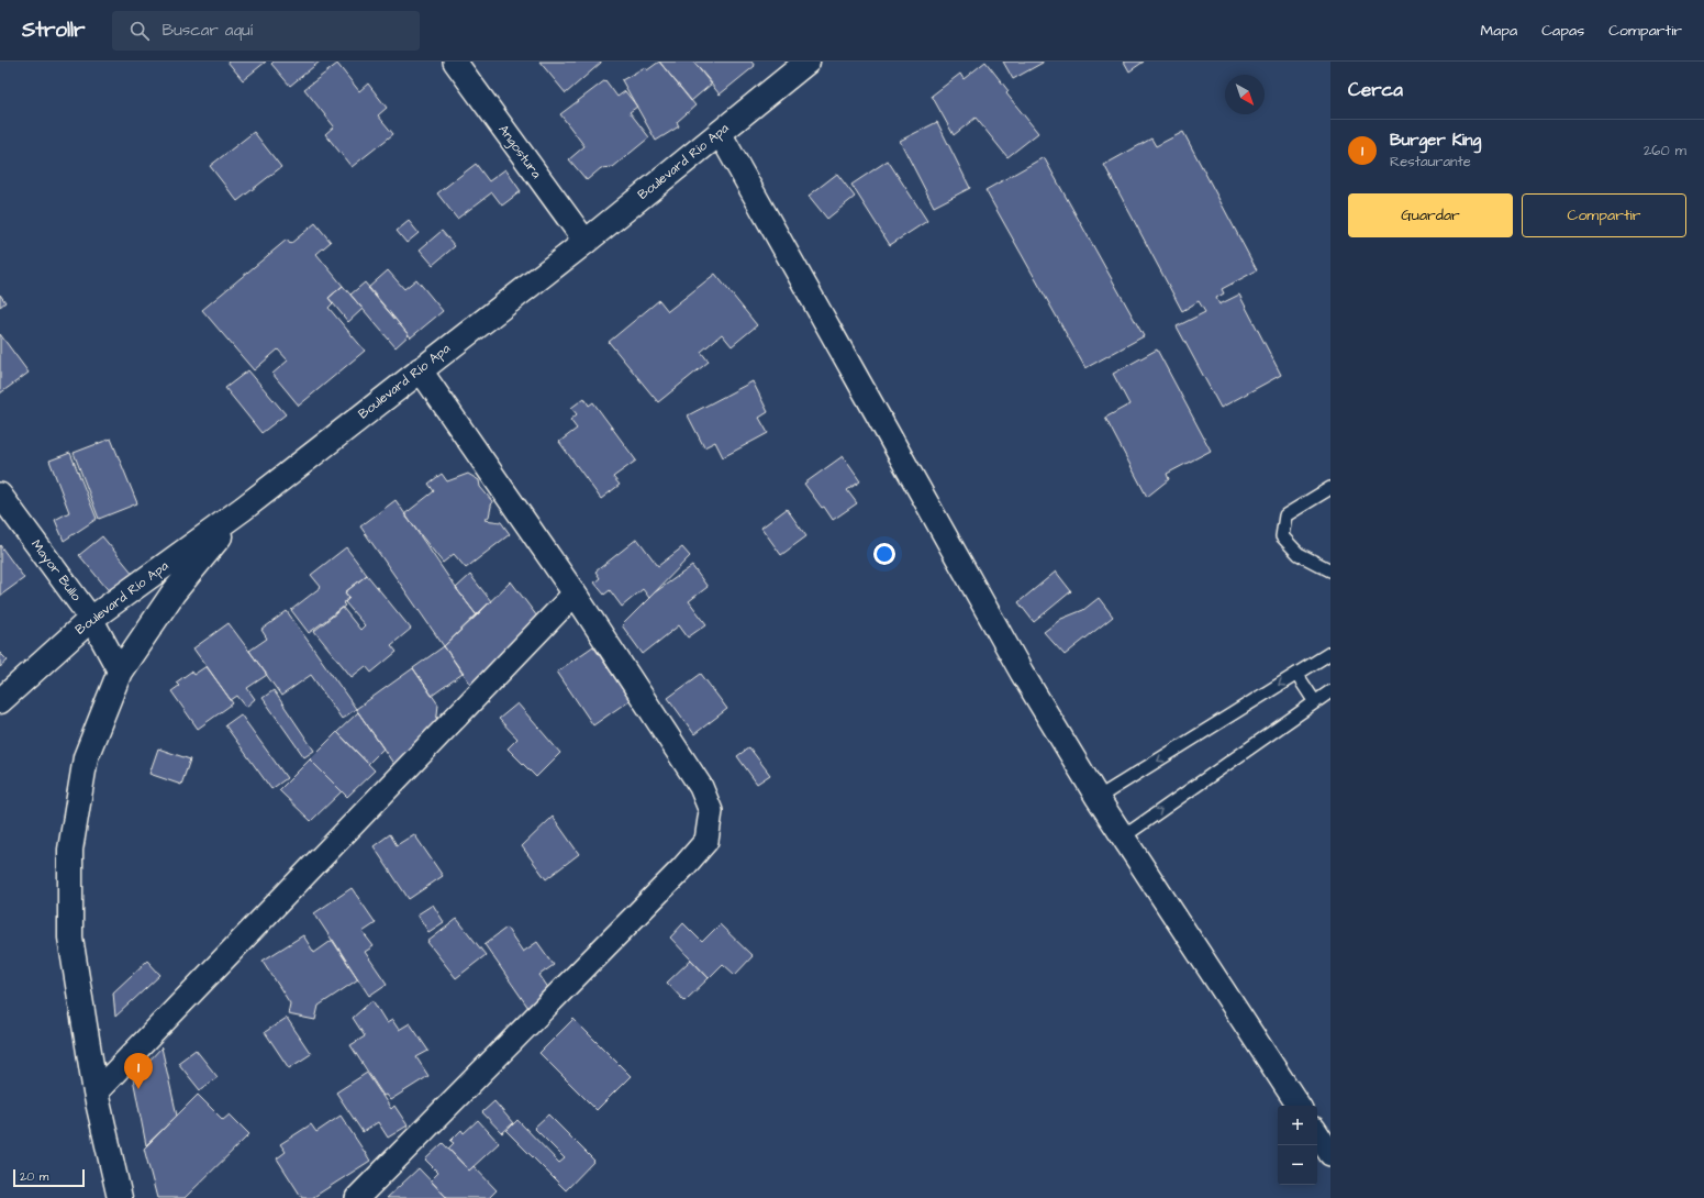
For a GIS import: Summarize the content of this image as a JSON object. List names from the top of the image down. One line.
{"streets":{"main road":["Boulevard Río Apa"],"street":["Angostura","Mayor Bullo"]},"crossings":[["Angostura","Boulevard Río Apa"],["Boulevard Río Apa","Mayor Bullo"]],"scale_bar":"20 m","north":"bottom right","page":{"header":"Strollr","search":"Buscar aquí","nav":["Mapa","Capas","Compartir"],"heading":"Cerca","list":[{"mark":"1","name":"Burger King","note":"Restaurante","value":"260 m"}],"buttons":["Guardar","Compartir"],"pins":"1","map_buttons":["+","−"],"scale":"20 m"}}
